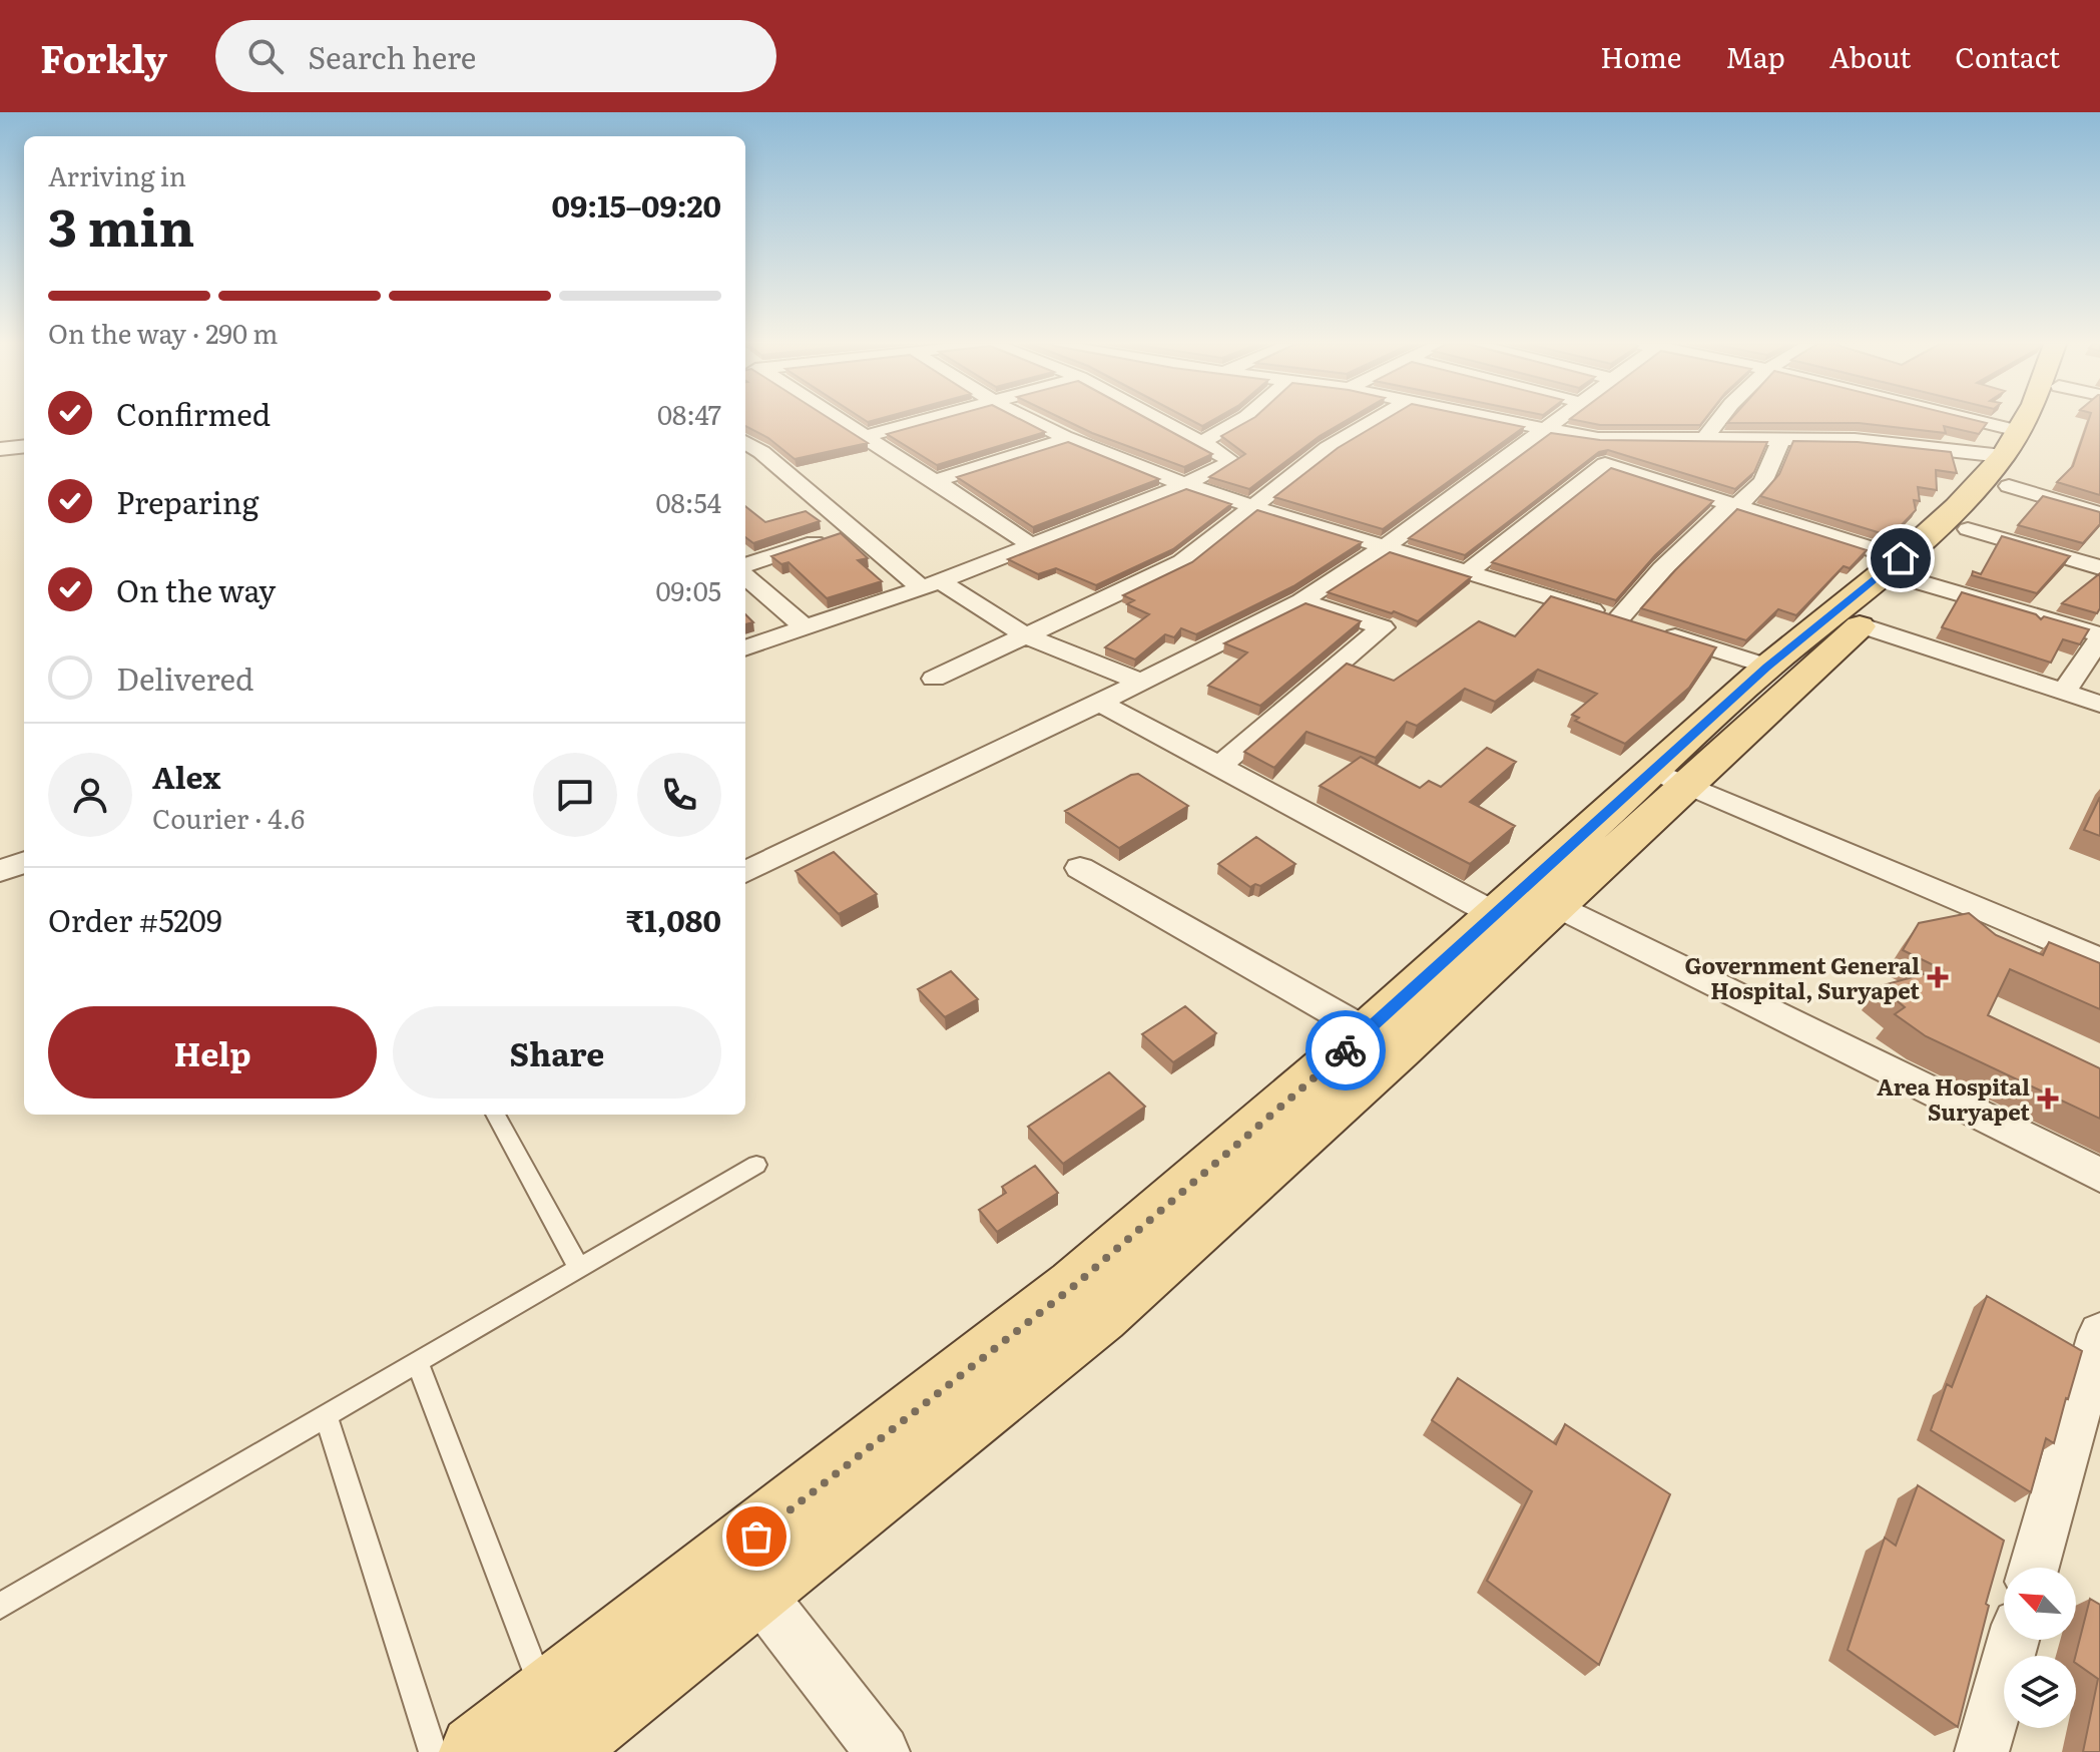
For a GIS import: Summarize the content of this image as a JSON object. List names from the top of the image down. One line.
{"places":{"health":["Government General Hospital, Suryapet","Area Hospital Suryapet"]},"north":"top left","page":{"header":"Forkly","search":"Search here","nav":["Home","Map","About","Contact"],"heading":["3 min","Arriving in","09:15–09:20"],"panel":["Alex","Courier · 4.6","Order #5209","₹1,080"],"bar":"On the way · 290 m","list":[["Confirmed","08:47"],["Preparing","08:54"],["On the way","09:05"],"Delivered"],"buttons":["Help","Share"]}}
